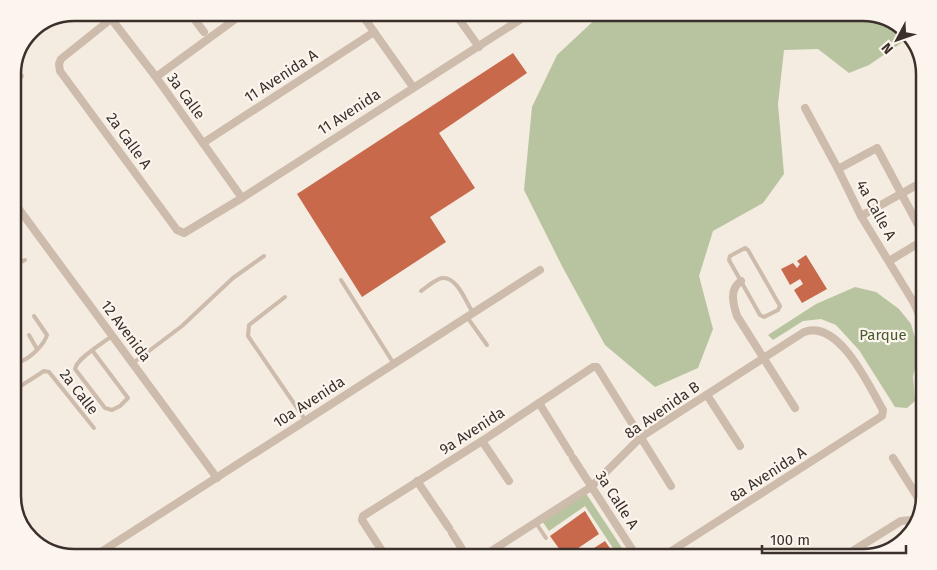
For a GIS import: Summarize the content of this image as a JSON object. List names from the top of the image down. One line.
{"streets":{"street":["11 Avenida A","3a Calle","11 Avenida","2a Calle A","4a Calle A","12 Avenida","10a Avenida","8a Avenida B","9a Avenida","8a Avenida A","3a Calle A"],"lane":["2a Calle"]},"crossings":[["11 Avenida A","3a Calle"],["3a Calle","11 Avenida"],["11 Avenida","2a Calle A"],["12 Avenida","10a Avenida"],["8a Avenida B","9a Avenida"],["8a Avenida B","8a Avenida A"],["8a Avenida B","3a Calle A"],["9a Avenida","3a Calle A"]],"parks":["Parque"],"scale_bar":"100 m","north":"bottom left"}
